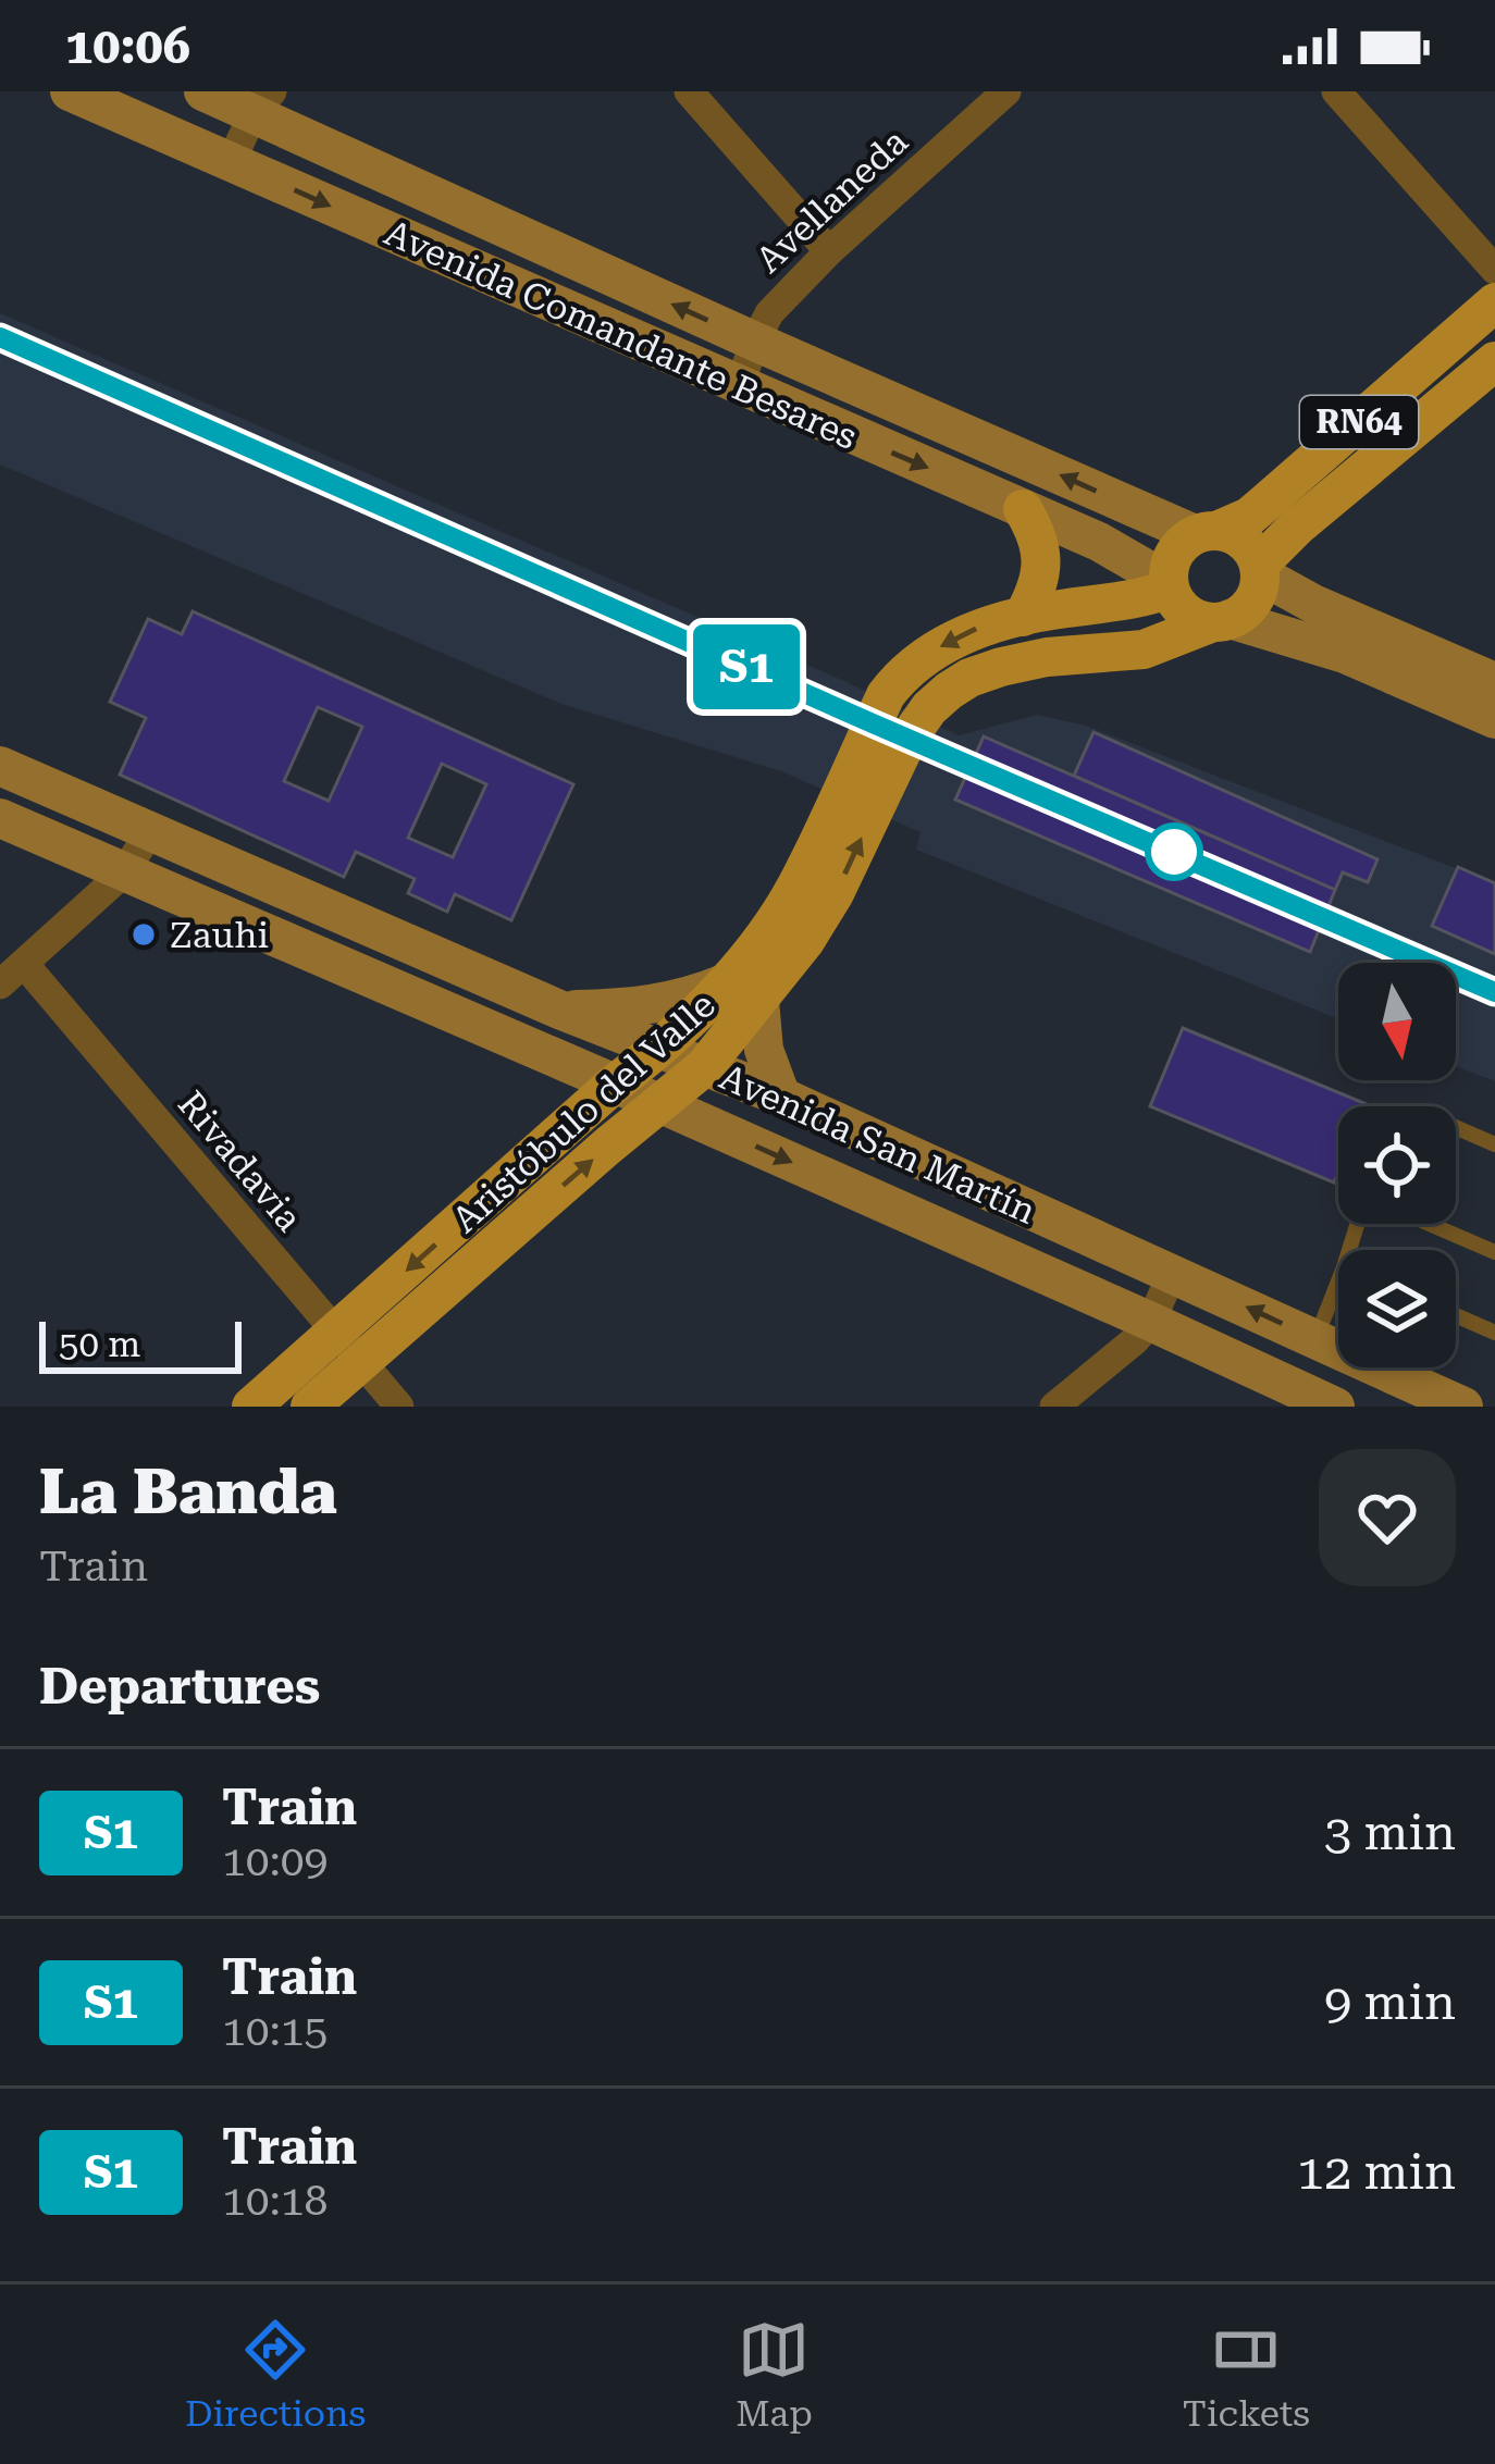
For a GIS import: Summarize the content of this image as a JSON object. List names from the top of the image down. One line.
{"streets":{"main road":["Avenida Comandante Besares","RN64","Aristóbulo del Valle","Avenida San Martín"],"street":["Avellaneda","Rivadavia"]},"crossings":[["Avellaneda","Avenida Comandante Besares"],["Avenida Comandante Besares","RN64"],["Avenida Comandante Besares","Aristóbulo del Valle"],["RN64","Aristóbulo del Valle"],["Aristóbulo del Valle","Avenida San Martín"],["Aristóbulo del Valle","Rivadavia"]],"places":["Zauhi"],"scale_bar":"50 m","north":"bottom","page":{"status":"10:06","on_map":"S1","scale":"50 m","heading":[["La Banda","Train"],"Departures"],"list":[{"mark":"S1","name":"Train","note":"10:09","value":"3 min"},{"mark":"S1","name":"Train","note":"10:15","value":"9 min"},{"mark":"S1","name":"Train","note":"10:18","value":"12 min"}],"tabs":["Directions","Map","Tickets"]}}
